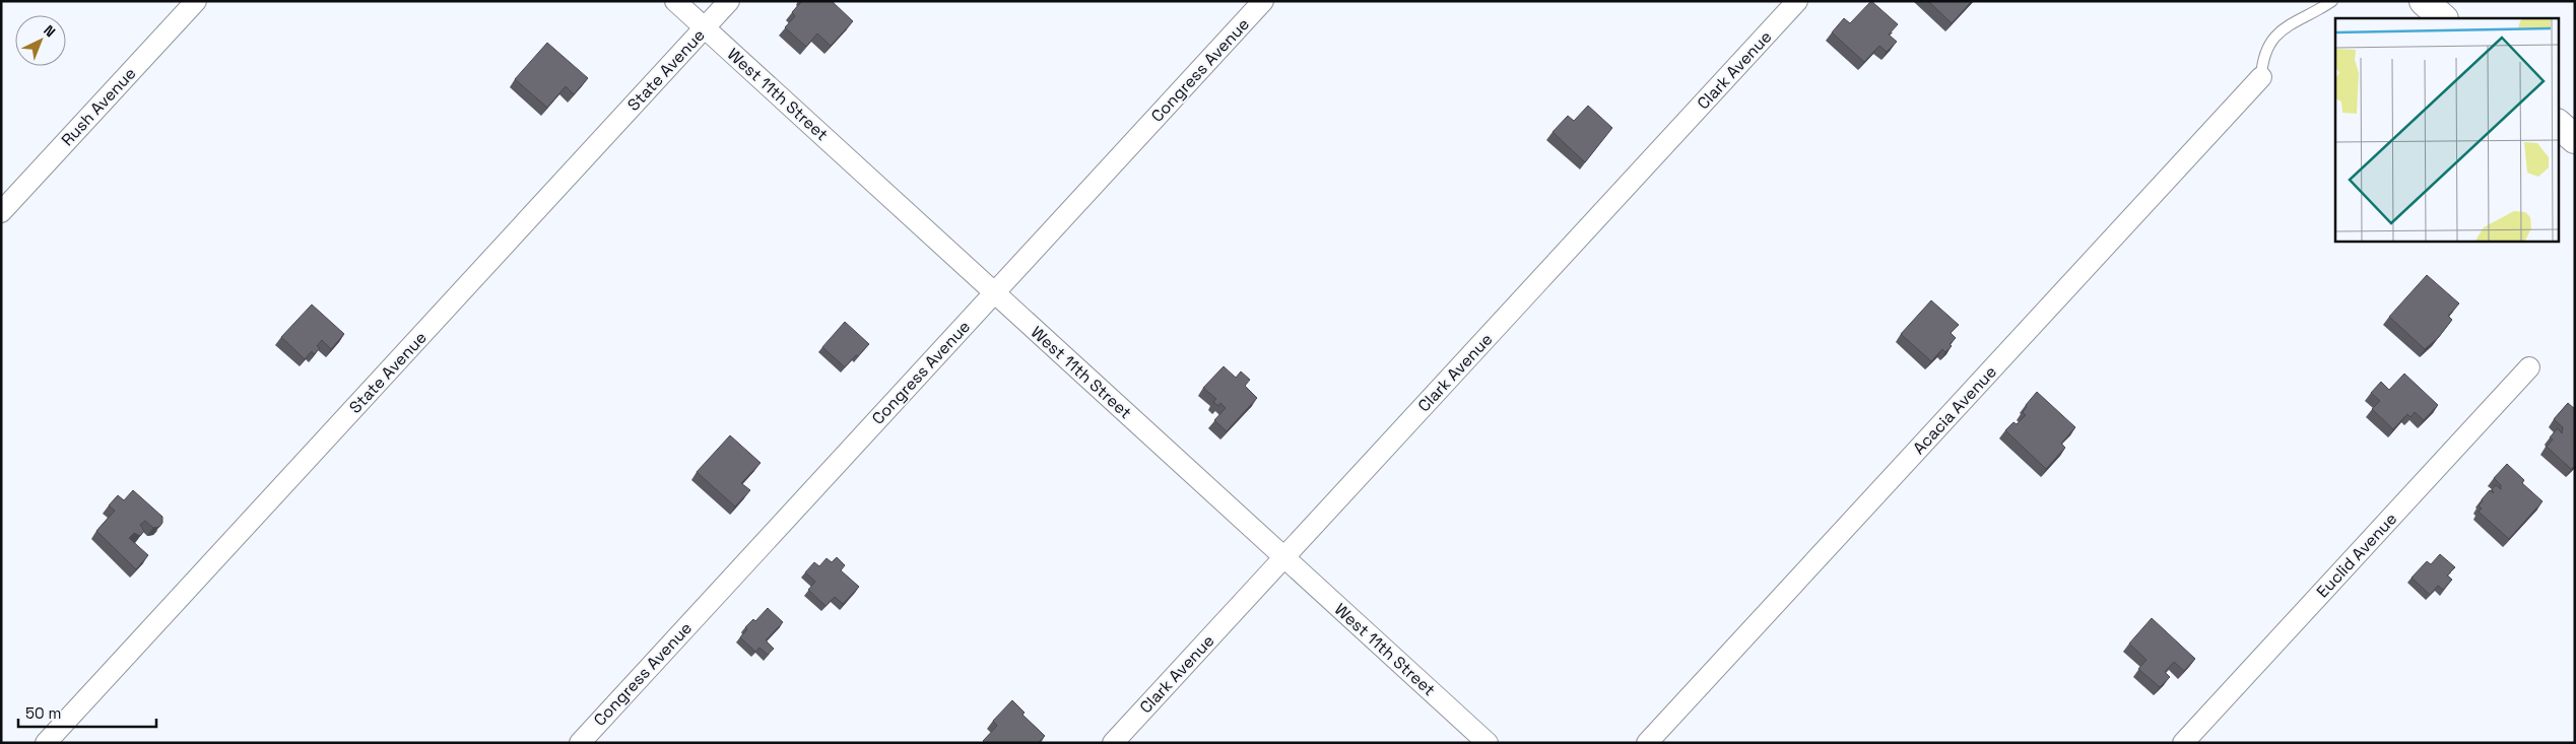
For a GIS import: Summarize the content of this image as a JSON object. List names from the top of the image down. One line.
{"streets":{"street":["State Avenue","Congress Avenue","Clark Avenue","West 11th Street","Rush Avenue","Acacia Avenue","Euclid Avenue"]},"crossings":[["State Avenue","West 11th Street"],["Congress Avenue","West 11th Street"],["Clark Avenue","West 11th Street"]],"scale_bar":"50 m","north":"top right"}
